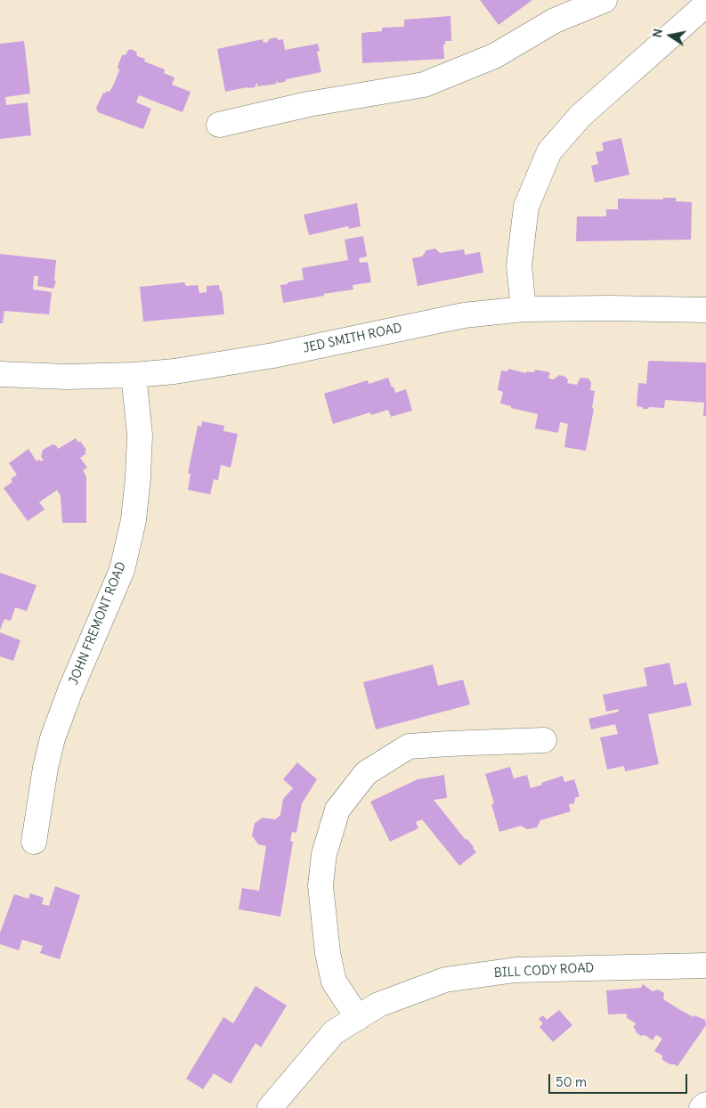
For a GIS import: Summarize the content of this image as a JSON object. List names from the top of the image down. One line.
{"streets":{"street":["JED SMITH ROAD","JOHN FREMONT ROAD","BILL CODY ROAD"]},"crossings":[["JED SMITH ROAD","JOHN FREMONT ROAD"]],"scale_bar":"50 m","north":"left"}
